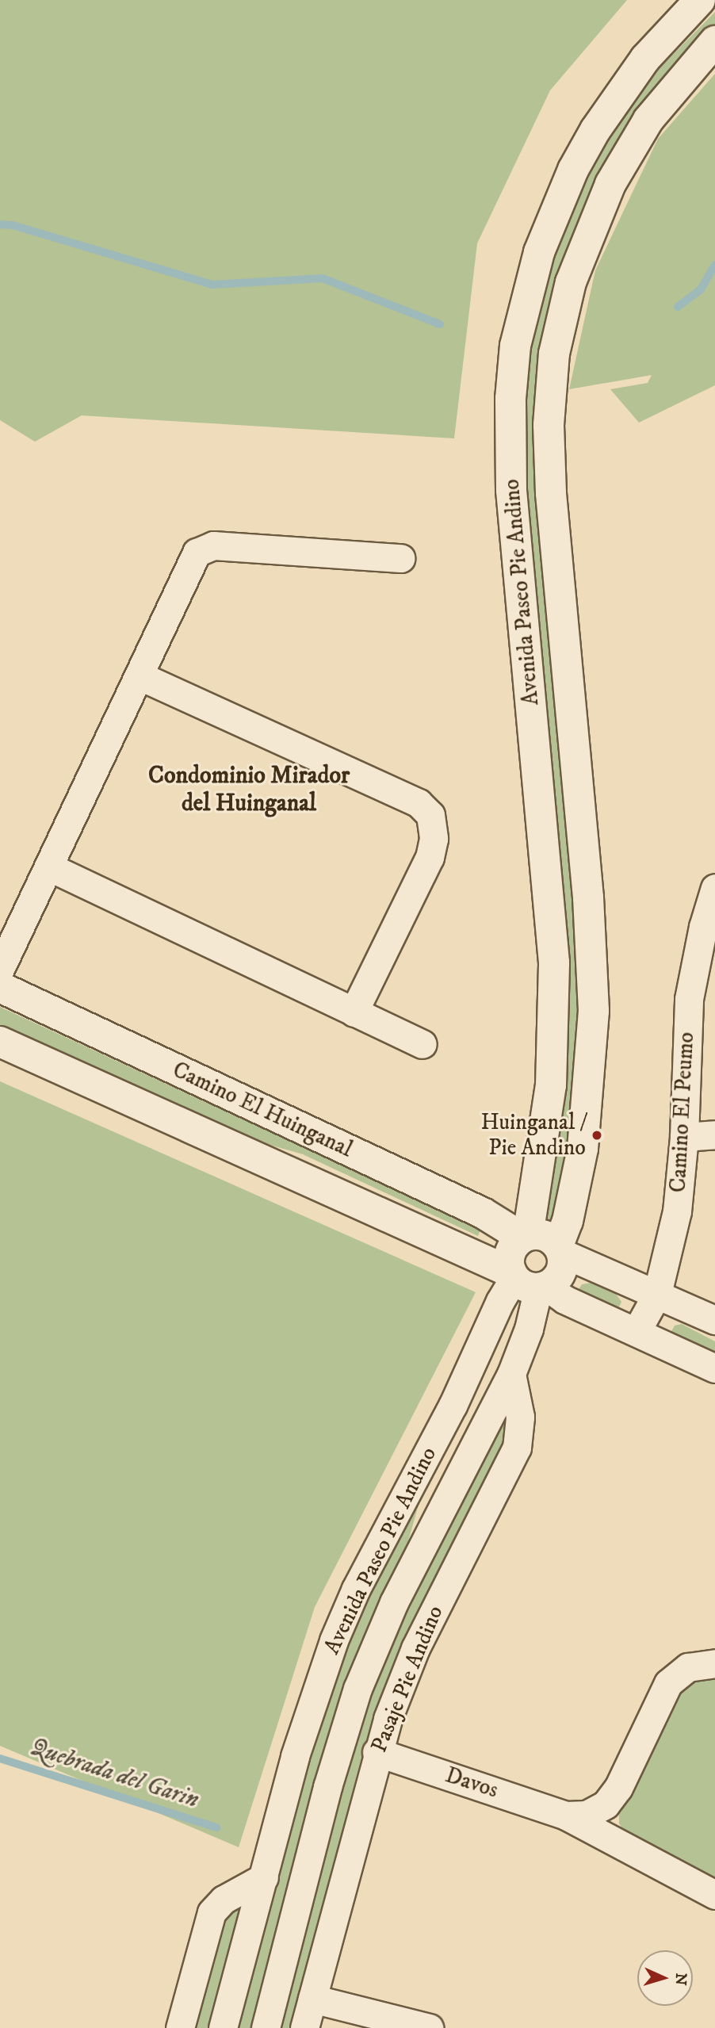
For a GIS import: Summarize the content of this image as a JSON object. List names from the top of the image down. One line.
{"streets":{"street":["Avenida Paseo Pie Andino","Camino El Huinganal","Camino El Peumo","Pasaje Pie Andino","Davos"]},"crossings":[["Avenida Paseo Pie Andino","Camino El Huinganal"],["Avenida Paseo Pie Andino","Pasaje Pie Andino"],["Camino El Huinganal","Camino El Peumo"],["Pasaje Pie Andino","Davos"]],"districts":["Condominio Mirador del Huinganal"],"water":["Quebrada del Garin"],"places":["Huinganal / Pie Andino"],"north":"right"}
